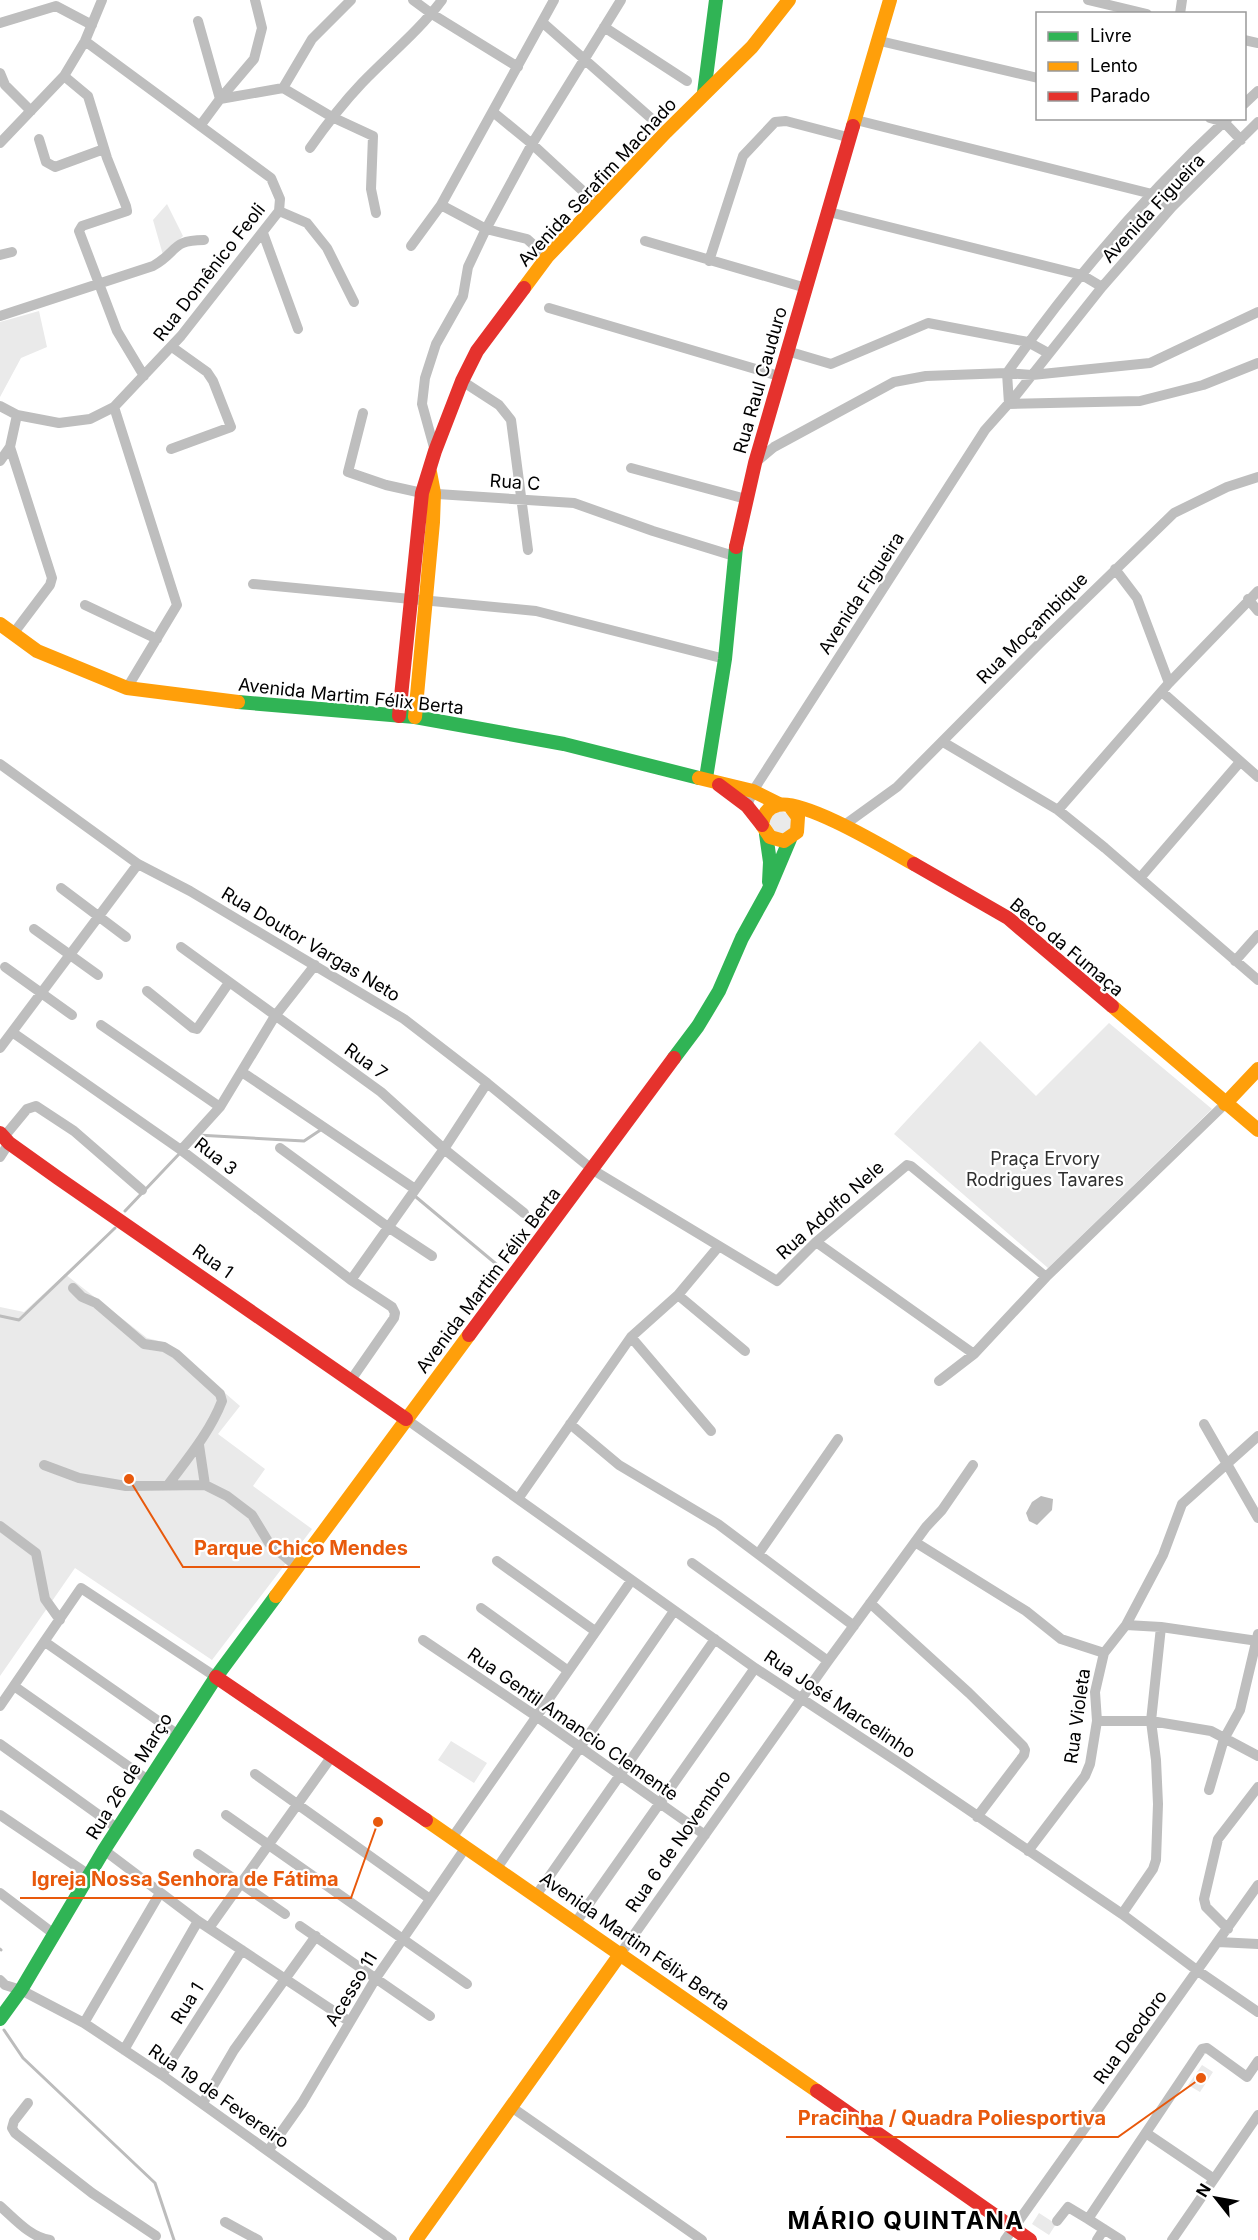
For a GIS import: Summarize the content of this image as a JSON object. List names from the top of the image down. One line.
{"streets":{"street":["Avenida Serafim Machado","Avenida Figueira","Rua Domênico Feoli","Rua Raul Cauduro","Rua C","Rua Moçambique","Avenida Martim Félix Berta","Rua Doutor Vargas Neto","Beco da Fumaça","Rua 7","Rua 3","Rua Adolfo Nele","Rua 1","Rua José Marcelinho","Rua Violeta","Rua Gentil Amancio Clemente","Rua 26 de Março","Rua 6 de Novembro","Acesso 11","Rua Deodoro","Rua 19 de Fevereiro"]},"crossings":[["Avenida Serafim Machado","Rua C"],["Avenida Serafim Machado","Avenida Martim Félix Berta"],["Avenida Figueira","Avenida Martim Félix Berta"],["Rua Raul Cauduro","Rua C"],["Rua Raul Cauduro","Avenida Martim Félix Berta"],["Rua Moçambique","Beco da Fumaça"],["Avenida Martim Félix Berta","Rua Doutor Vargas Neto"],["Avenida Martim Félix Berta","Beco da Fumaça"],["Avenida Martim Félix Berta","Rua Adolfo Nele"],["Avenida Martim Félix Berta","Rua 1"],["Avenida Martim Félix Berta","Rua José Marcelinho"],["Avenida Martim Félix Berta","Rua 26 de Março"],["Avenida Martim Félix Berta","Rua 6 de Novembro"],["Avenida Martim Félix Berta","Acesso 11"],["Avenida Martim Félix Berta","Rua Deodoro"],["Rua Doutor Vargas Neto","Rua Adolfo Nele"],["Rua 3","Rua 1"],["Rua 1","Rua José Marcelinho"],["Rua 1","Rua 19 de Fevereiro"],["Rua José Marcelinho","Rua Violeta"],["Rua José Marcelinho","Rua 6 de Novembro"],["Rua José Marcelinho","Rua Deodoro"],["Rua Gentil Amancio Clemente","Rua 6 de Novembro"],["Rua 26 de Março","Rua 19 de Fevereiro"],["Acesso 11","Rua 19 de Fevereiro"]],"districts":["MÁRIO QUINTANA"],"parks":["Praça Ervory Rodrigues Tavares"],"places":["Parque Chico Mendes","Igreja Nossa Senhora de Fátima","Pracinha / Quadra Poliesportiva"],"legend":["Livre","Lento","Parado"],"north":"top left"}
